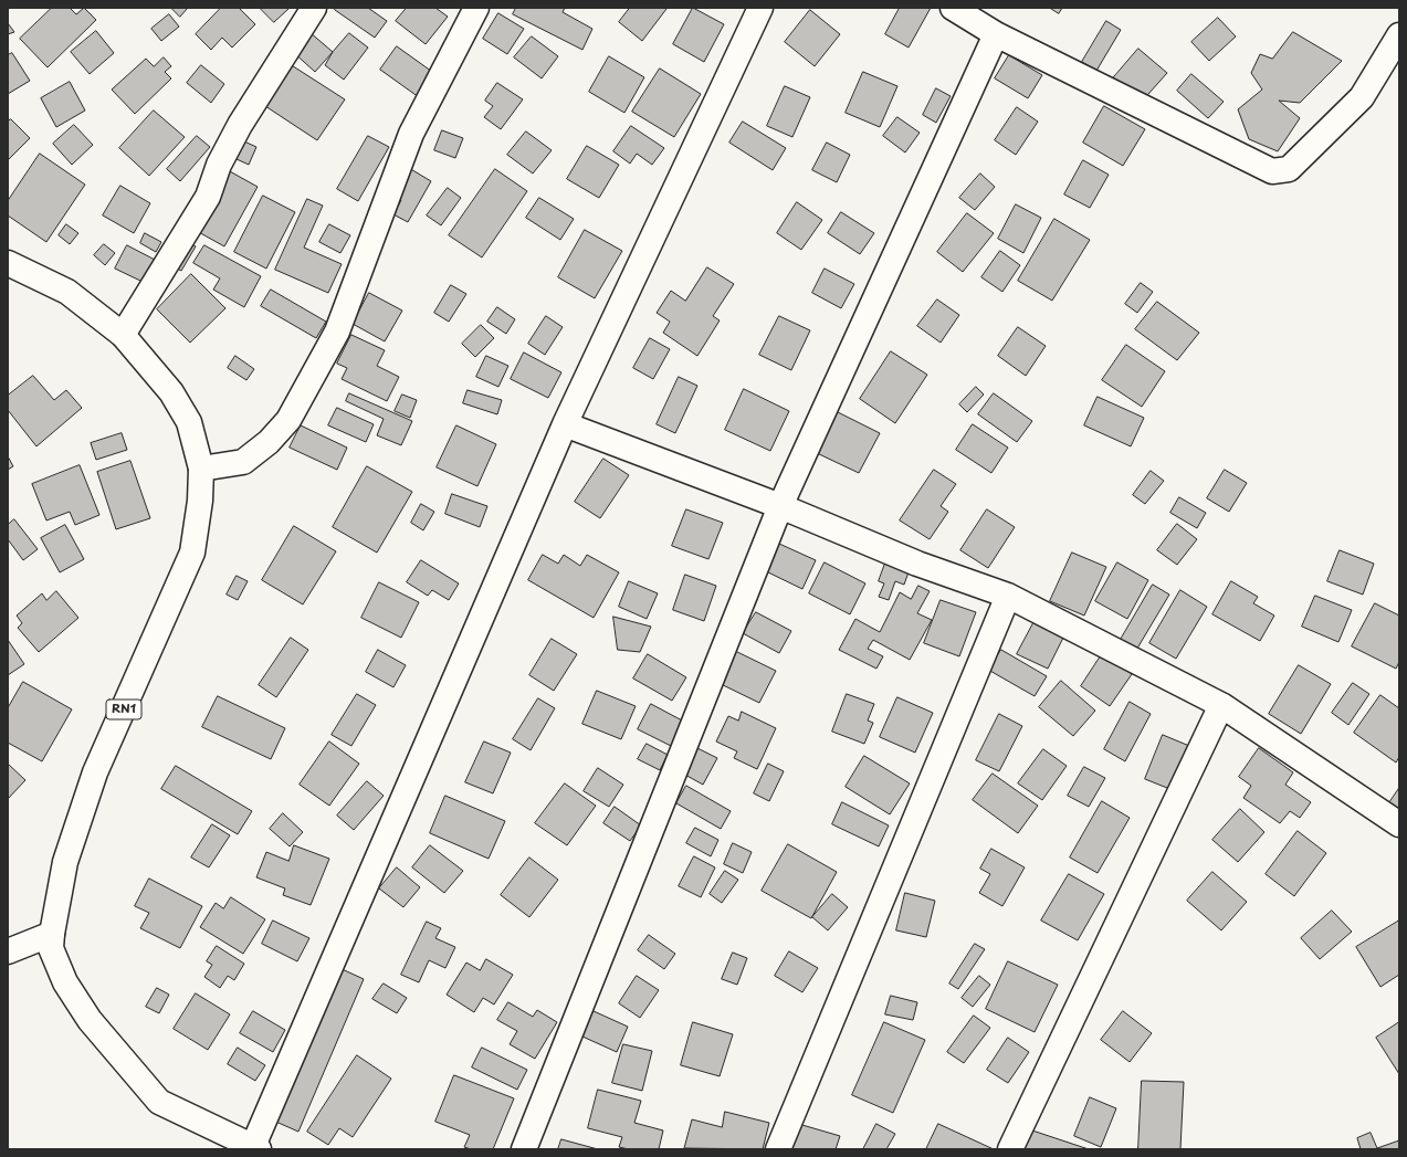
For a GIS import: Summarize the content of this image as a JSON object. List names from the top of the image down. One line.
{"streets":{"main road":["RN1"]}}
